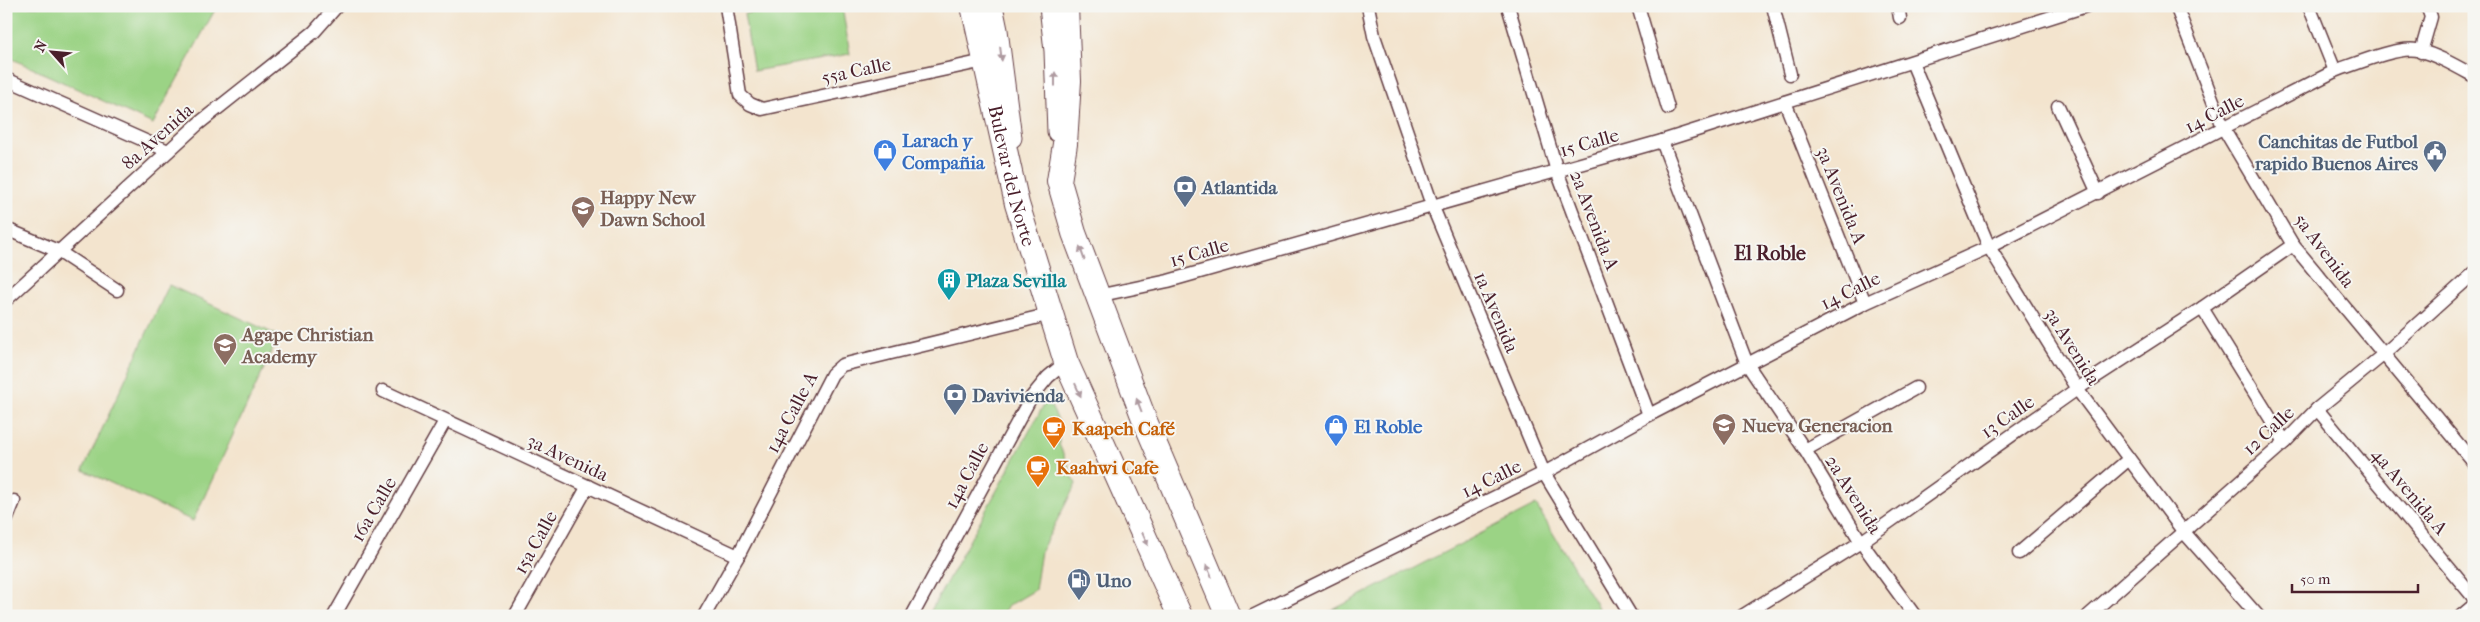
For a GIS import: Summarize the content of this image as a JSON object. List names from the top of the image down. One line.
{"streets":{"highway":["Bulevar del Norte"],"street":["55a Calle","14 Calle","8a Avenida","15 Calle","3a Avenida A","2a Avenida A","5a Avenida","1a Avenida","3a Avenida","14a Calle A","13 Calle","12 Calle","14a Calle","4a Avenida A","2a Avenida","16a Calle","15a Calle"]},"crossings":[["55a Calle","Bulevar del Norte"],["14 Calle","3a Avenida A"],["14 Calle","2a Avenida A"],["14 Calle","5a Avenida"],["14 Calle","1a Avenida"],["14 Calle","3a Avenida"],["14 Calle","2a Avenida"],["15 Calle","3a Avenida A"],["15 Calle","2a Avenida A"],["15 Calle","1a Avenida"],["15 Calle","3a Avenida"],["15 Calle","2a Avenida"],["Bulevar del Norte","14a Calle A"],["Bulevar del Norte","14a Calle"],["5a Avenida","13 Calle"],["5a Avenida","12 Calle"],["3a Avenida","14a Calle A"],["3a Avenida","13 Calle"],["3a Avenida","12 Calle"],["3a Avenida","16a Calle"],["3a Avenida","15a Calle"],["13 Calle","2a Avenida"],["12 Calle","4a Avenida A"]],"districts":["El Roble"],"places":{"shop":["Larach y Compañia","El Roble"],"public building":["Canchitas de Futbol rapido Buenos Aires"],"bank":["Atlantida","Davivienda"],"school or university":["Happy New Dawn School","Agape Christian Academy","Nueva Generacion"],"building":["Plaza Sevilla"],"cafe":["Kaapeh Café","Kaahwi Cafe"],"fuel station":["Uno"]},"scale_bar":"50 m","north":"top left"}
